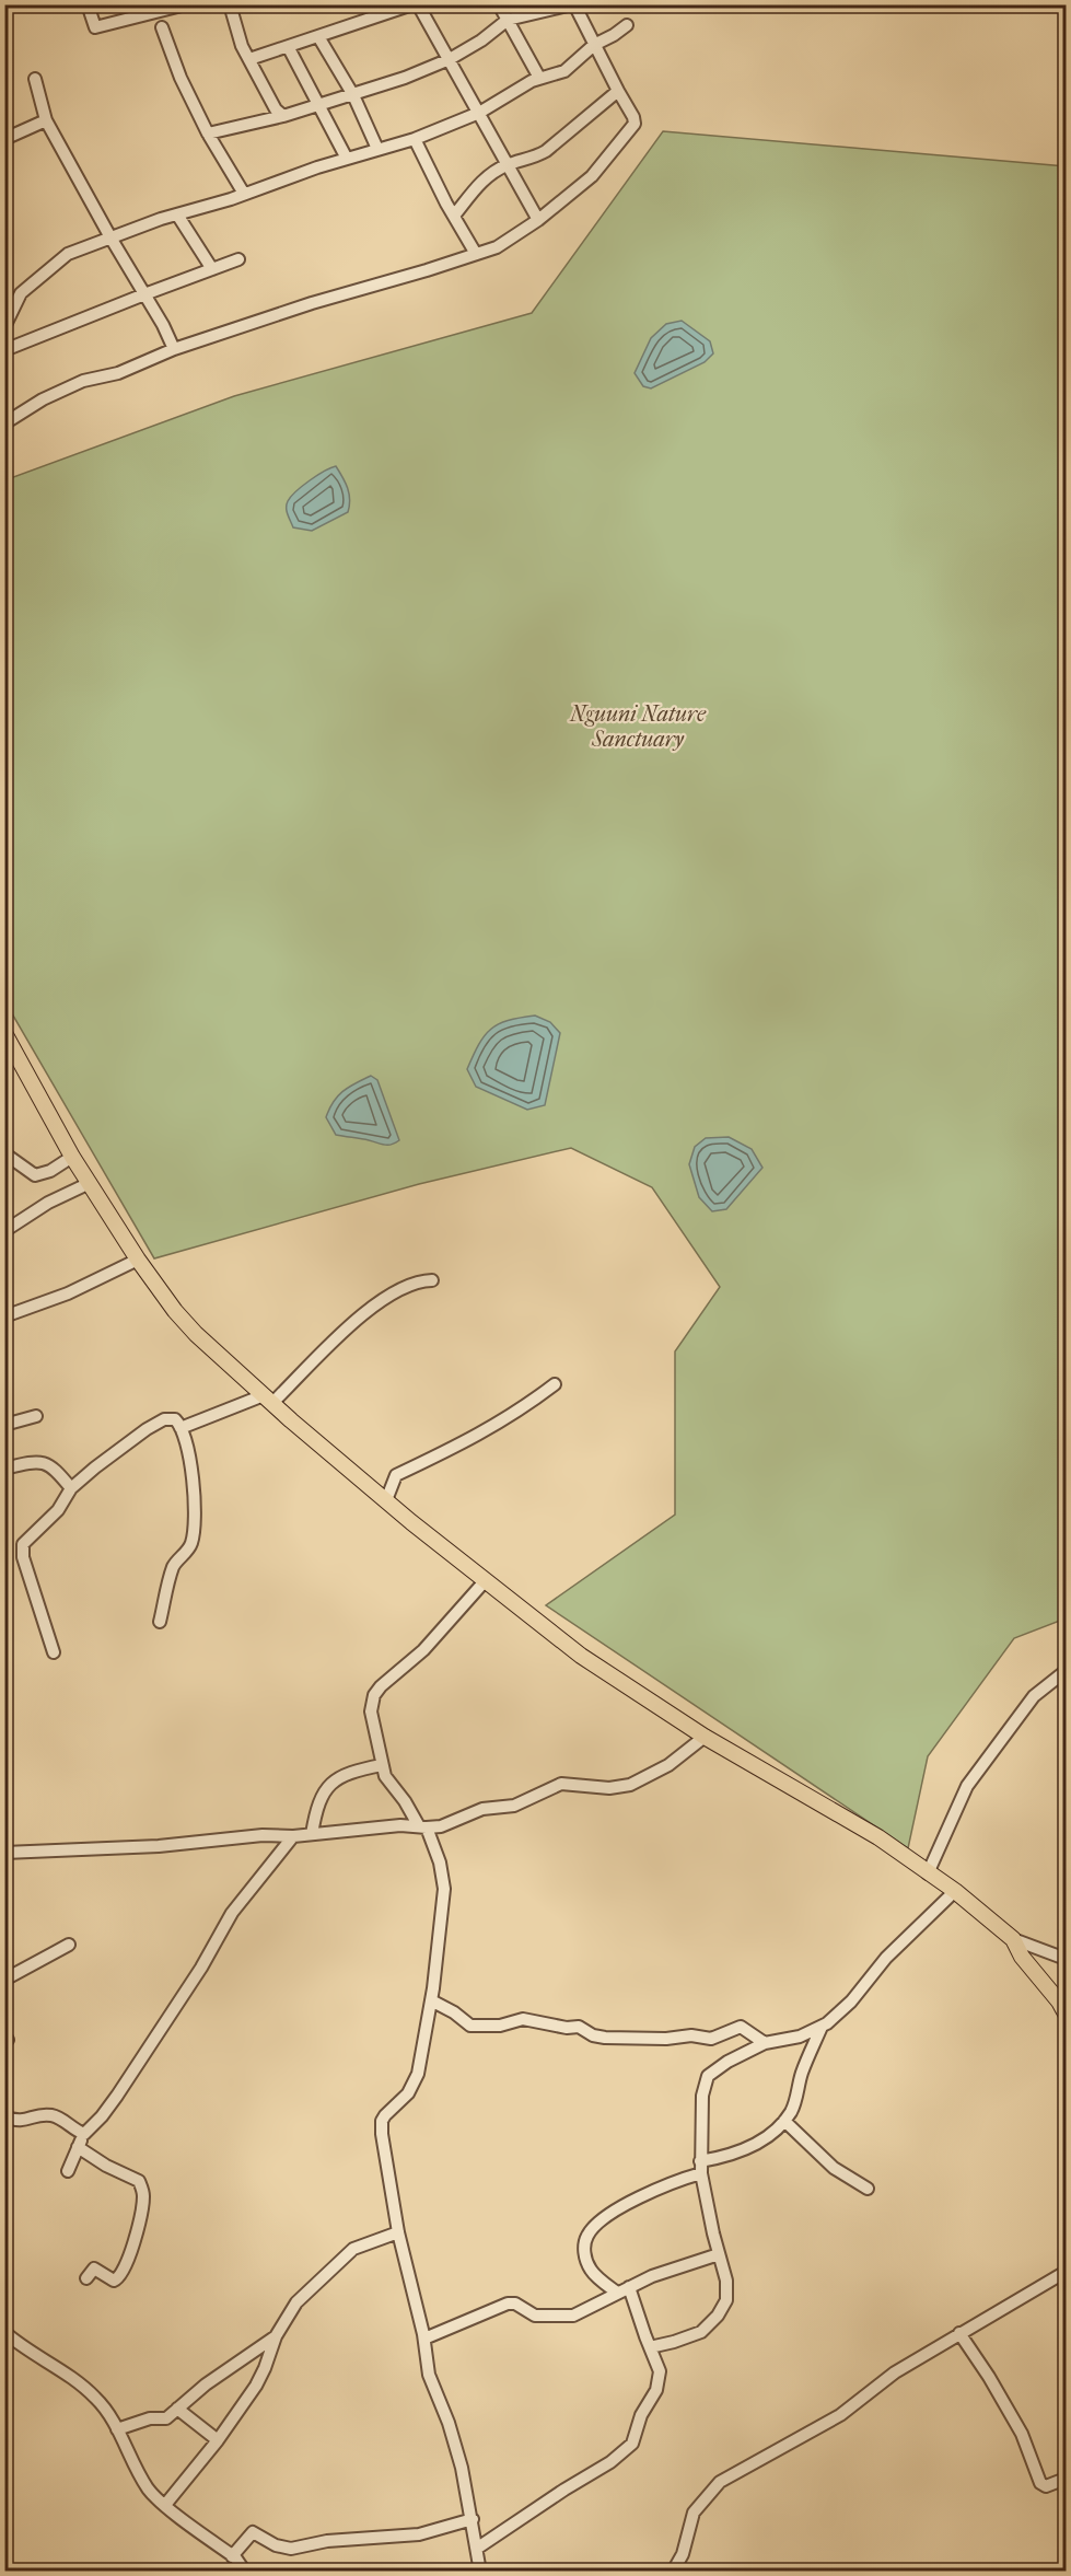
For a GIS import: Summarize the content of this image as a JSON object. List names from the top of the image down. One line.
{"parks":["Nguuni Nature Sanctuary"]}
